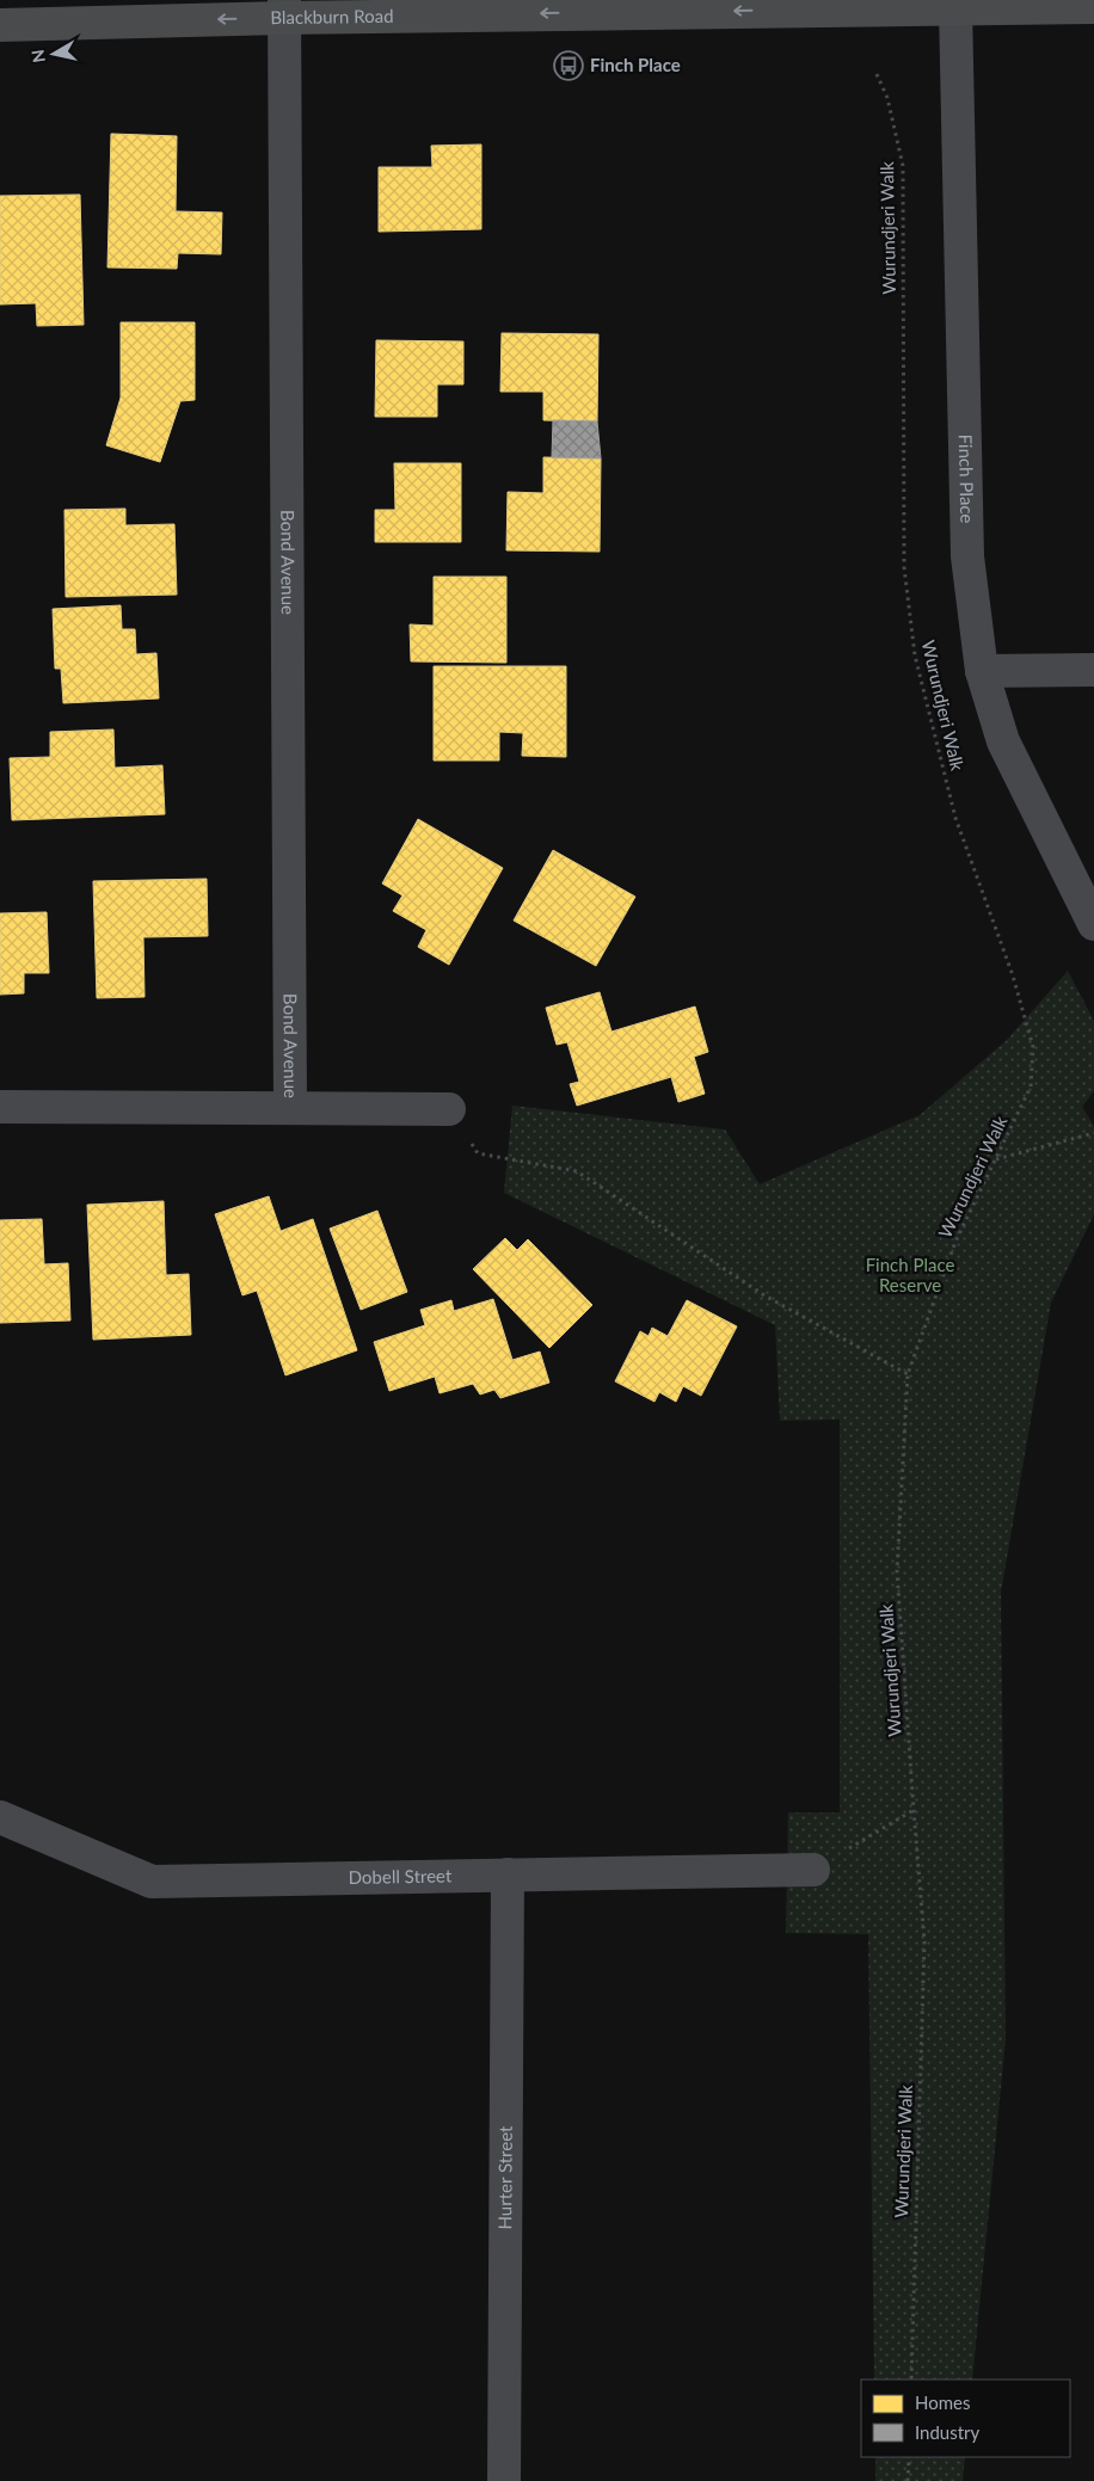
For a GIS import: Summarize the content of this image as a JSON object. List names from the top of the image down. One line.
{"streets":{"main road":["Blackburn Road"],"street":["Finch Place","Bond Avenue","Dobell Street","Hurter Street"],"path":["Wurundjeri Walk"]},"crossings":[["Blackburn Road","Finch Place"],["Blackburn Road","Bond Avenue"],["Dobell Street","Hurter Street"]],"one_way":["Blackburn Road"],"parks":["Finch Place Reserve"],"places":{"bus stop":["Finch Place"]},"legend":["Homes","Industry"],"north":"left"}
